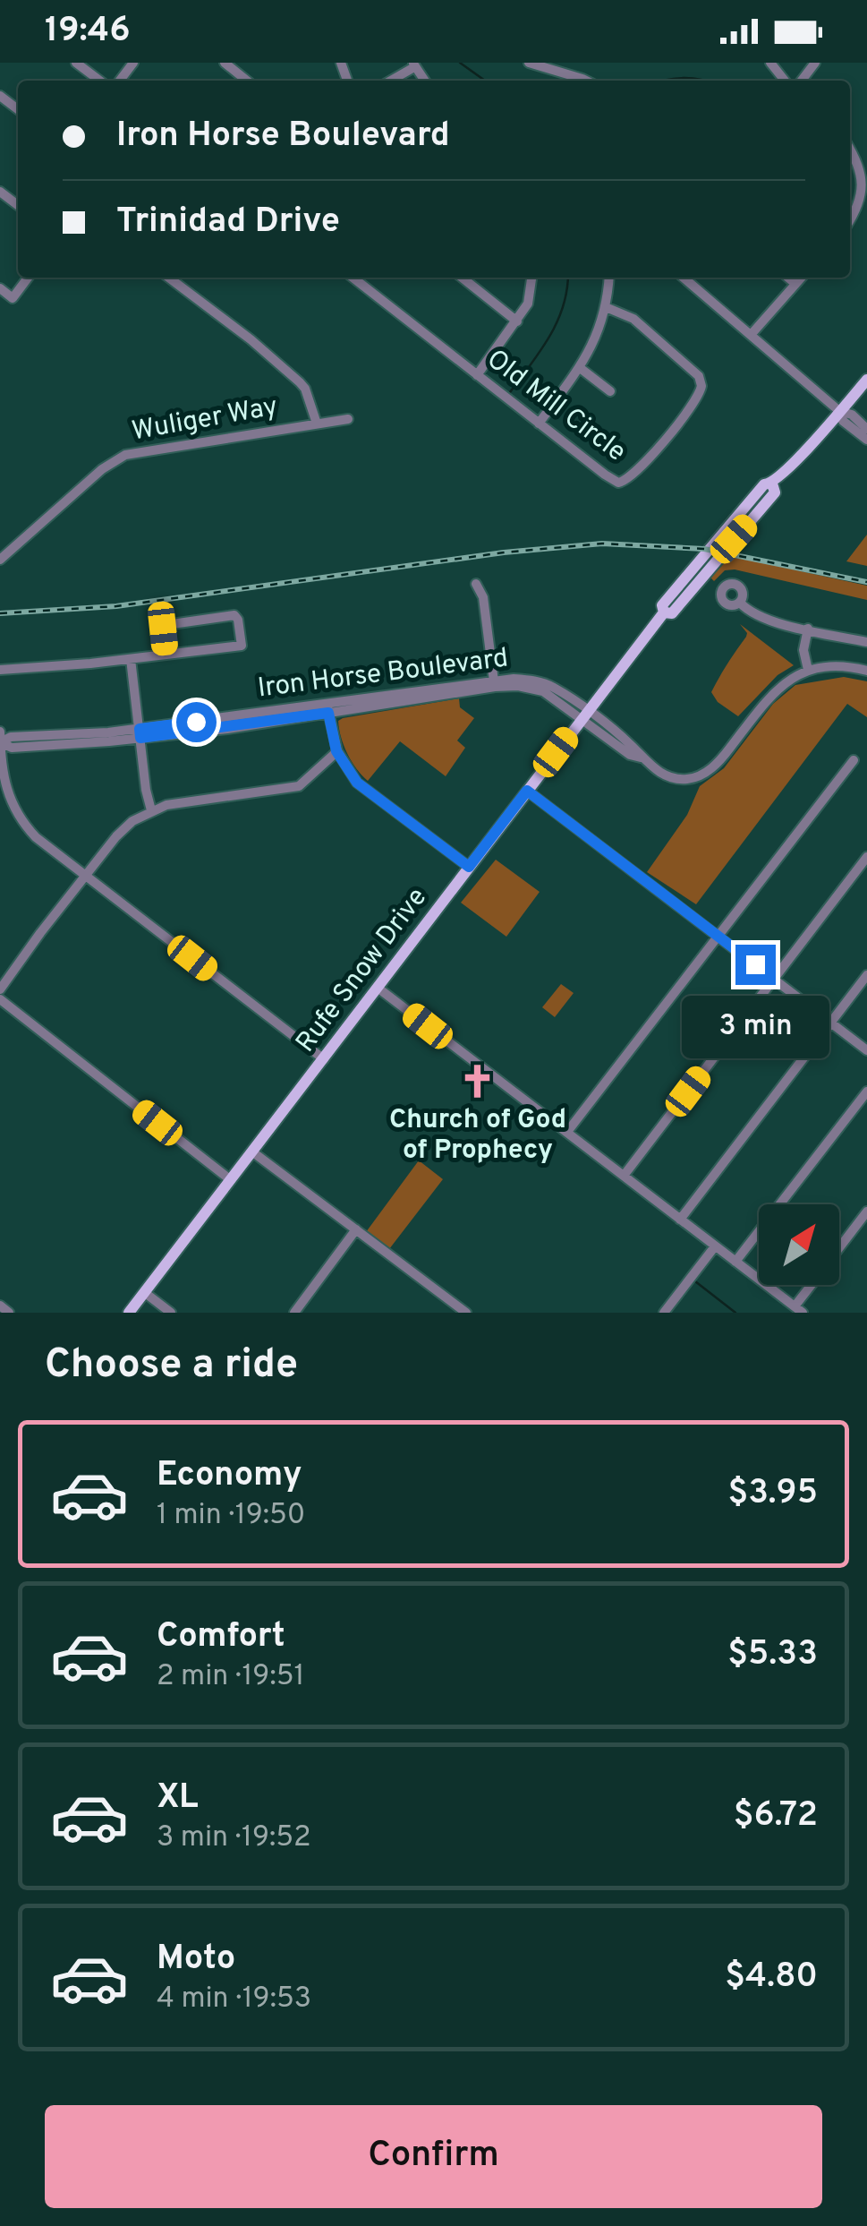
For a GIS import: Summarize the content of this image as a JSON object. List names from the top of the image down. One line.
{"streets":{"main road":["Rufe Snow Drive"],"street":["Old Mill Circle","Wuliger Way","Iron Horse Boulevard"]},"crossings":[["Iron Horse Boulevard","Rufe Snow Drive"]],"places":{"church":["Church of God of Prophecy"]},"north":"top right","page":{"status":"19:46","banner":["Iron Horse Boulevard","Trinidad Drive"],"bubble":"3 min","heading":"Choose a ride","list":[{"name":"Economy","note":"1 min · 19:50","value":"$3.95"},{"name":"Comfort","note":"2 min · 19:51","value":"$5.33"},{"name":"XL","note":"3 min · 19:52","value":"$6.72"},{"name":"Moto","note":"4 min · 19:53","value":"$4.80"}],"buttons":"Confirm"}}
